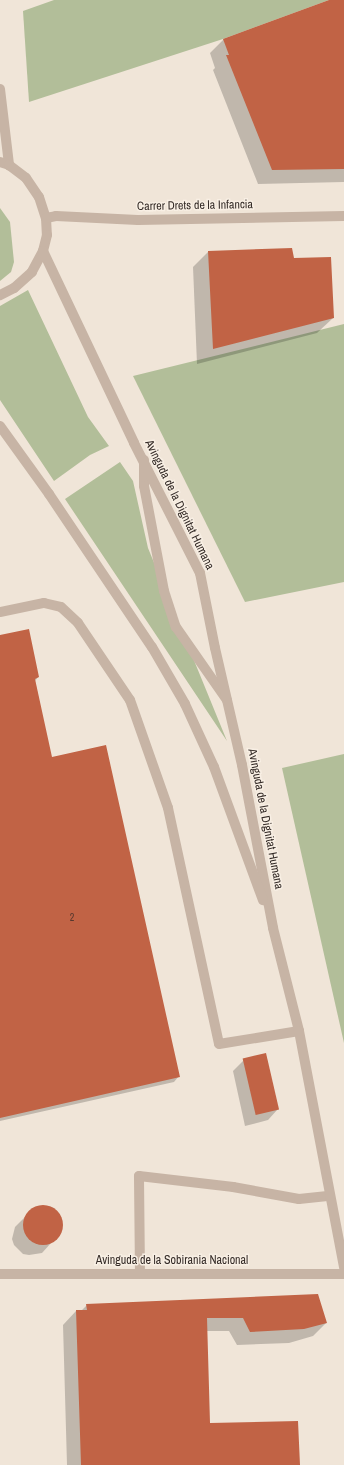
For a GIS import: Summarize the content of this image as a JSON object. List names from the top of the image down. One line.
{"streets":{"street":["Carrer Drets de la Infancia","Avinguda de la Dignitat Humana","Avinguda de la Sobirania Nacional"]},"house_numbers":["2"]}
